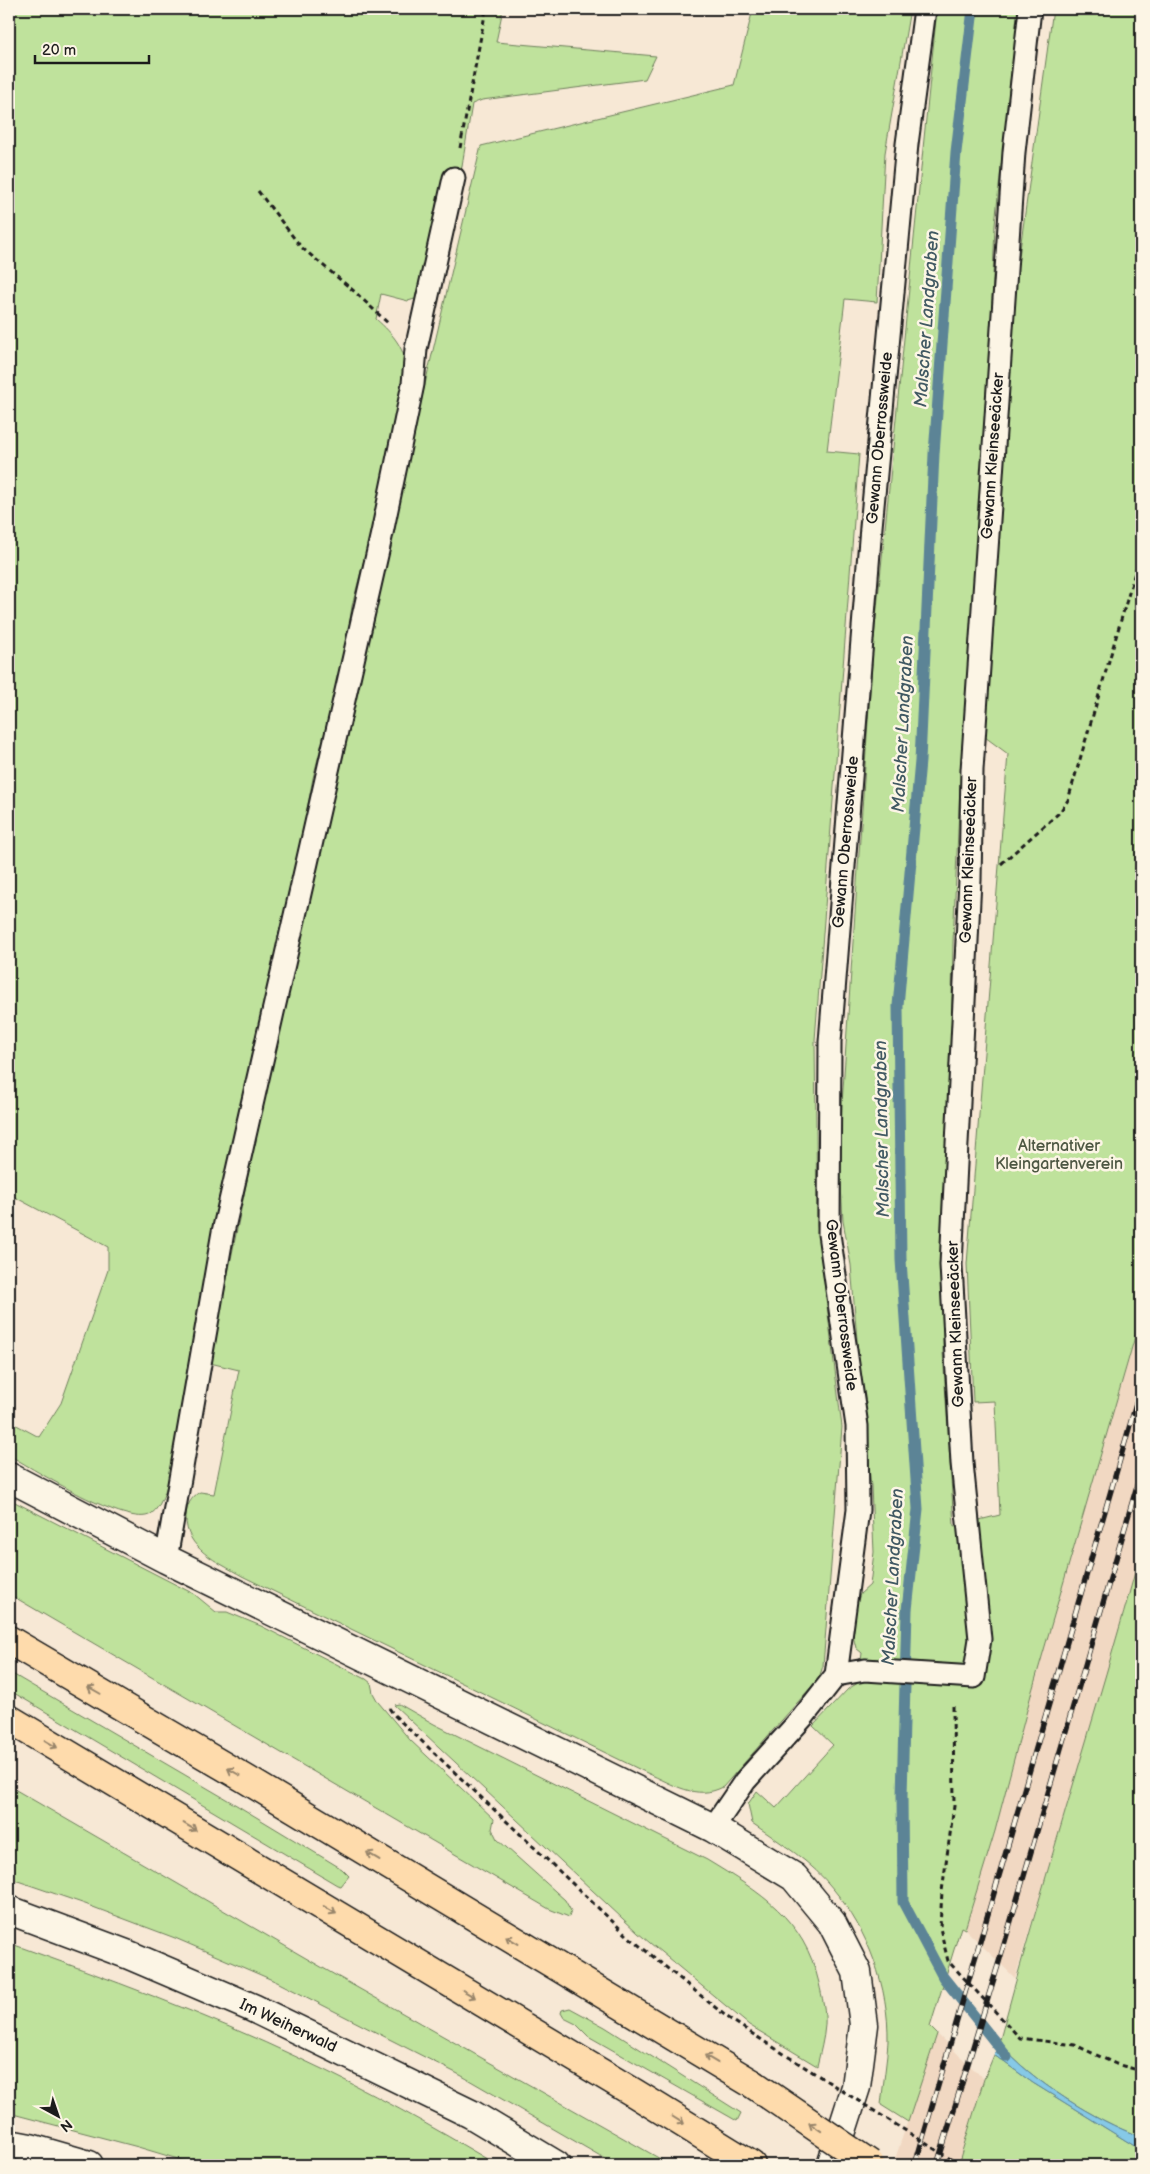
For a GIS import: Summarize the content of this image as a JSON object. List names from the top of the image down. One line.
{"streets":{"street":["Im Weiherwald"],"lane":["Gewann Oberrossweide","Gewann Kleinseeäcker"]},"water":["Malscher Landgraben"],"parks":["Alternativer Kleingartenverein"],"scale_bar":"20 m","north":"bottom right"}
